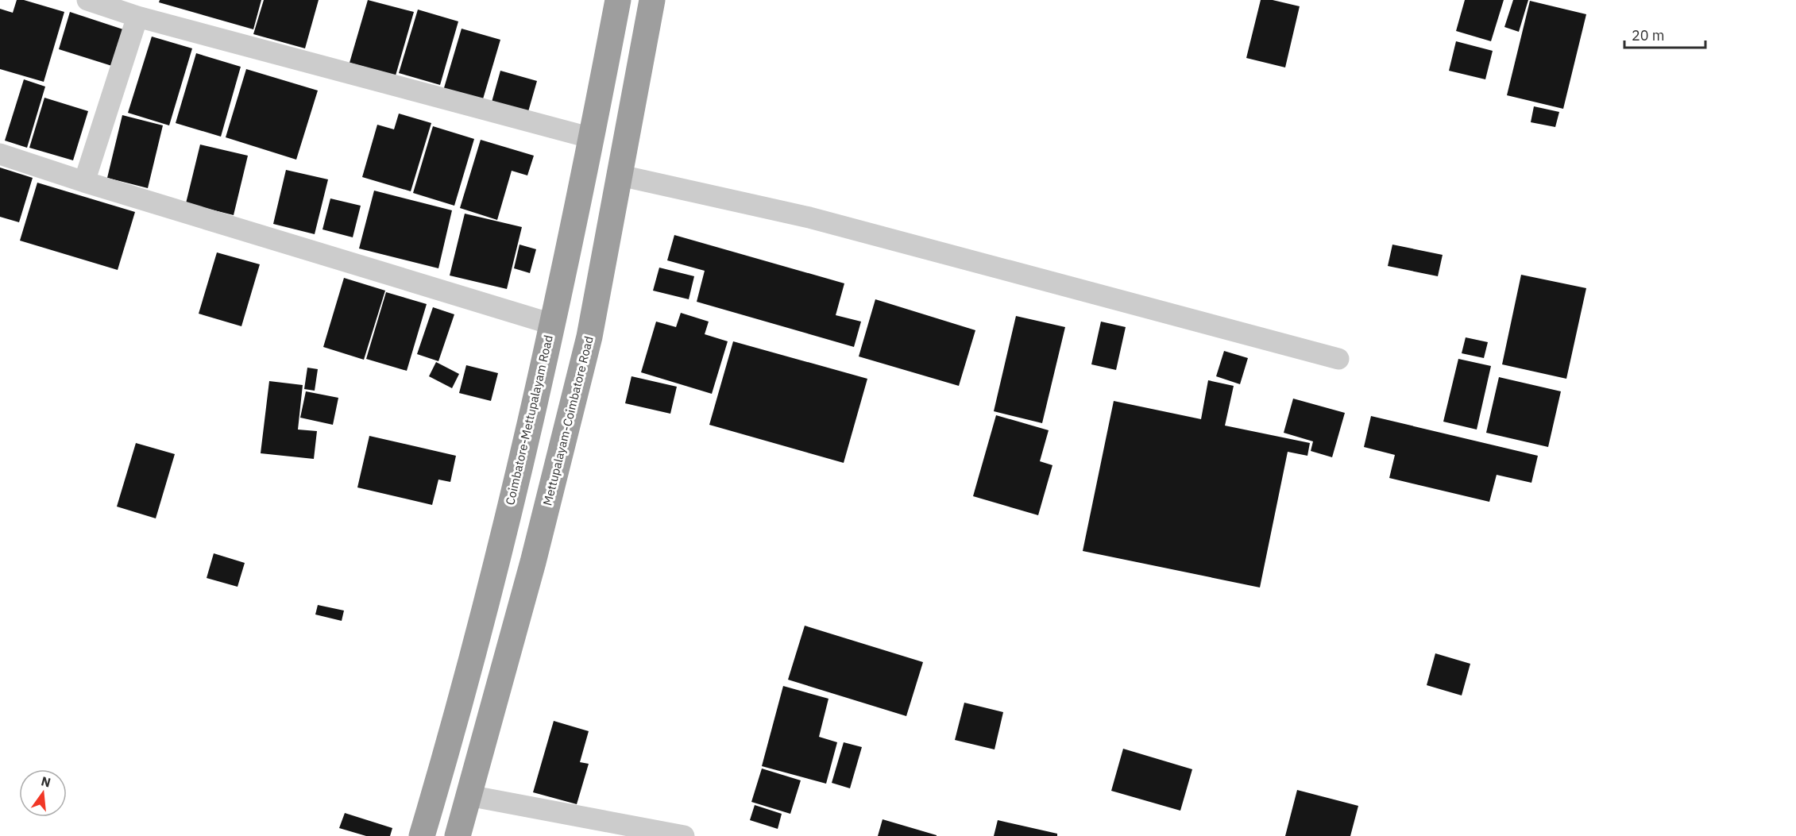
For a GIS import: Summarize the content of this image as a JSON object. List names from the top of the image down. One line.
{"streets":{"highway":["Coimbatore-Mettupalayam Road","Mettupalayam-Coimbatore Road"]},"scale_bar":"20 m","north":"top"}
